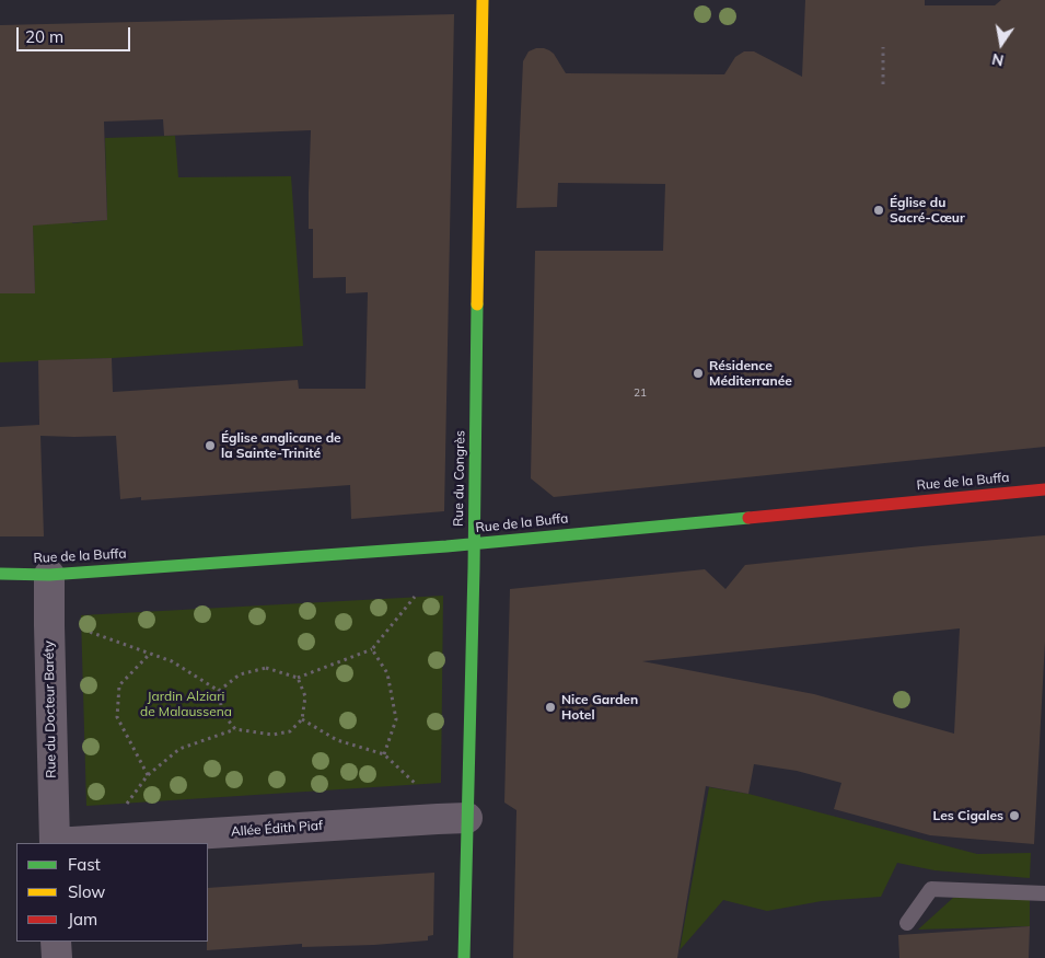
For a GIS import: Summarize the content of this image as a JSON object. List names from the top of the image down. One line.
{"streets":{"street":["Rue du Congrès","Rue de la Buffa","Rue du Docteur Baréty","Allée Édith Piaf"]},"crossings":[["Rue du Congrès","Rue de la Buffa"],["Rue du Congrès","Allée Édith Piaf"],["Rue de la Buffa","Rue du Docteur Baréty"]],"parks":["Jardin Alziari de Malaussena"],"places":["Église du Sacré-Cœur","Résidence Méditerranée","Église anglicane de la Sainte-Trinité","Nice Garden Hotel","Les Cigales"],"house_numbers":["21"],"legend":["Fast","Slow","Jam"],"scale_bar":"20 m","north":"bottom"}
